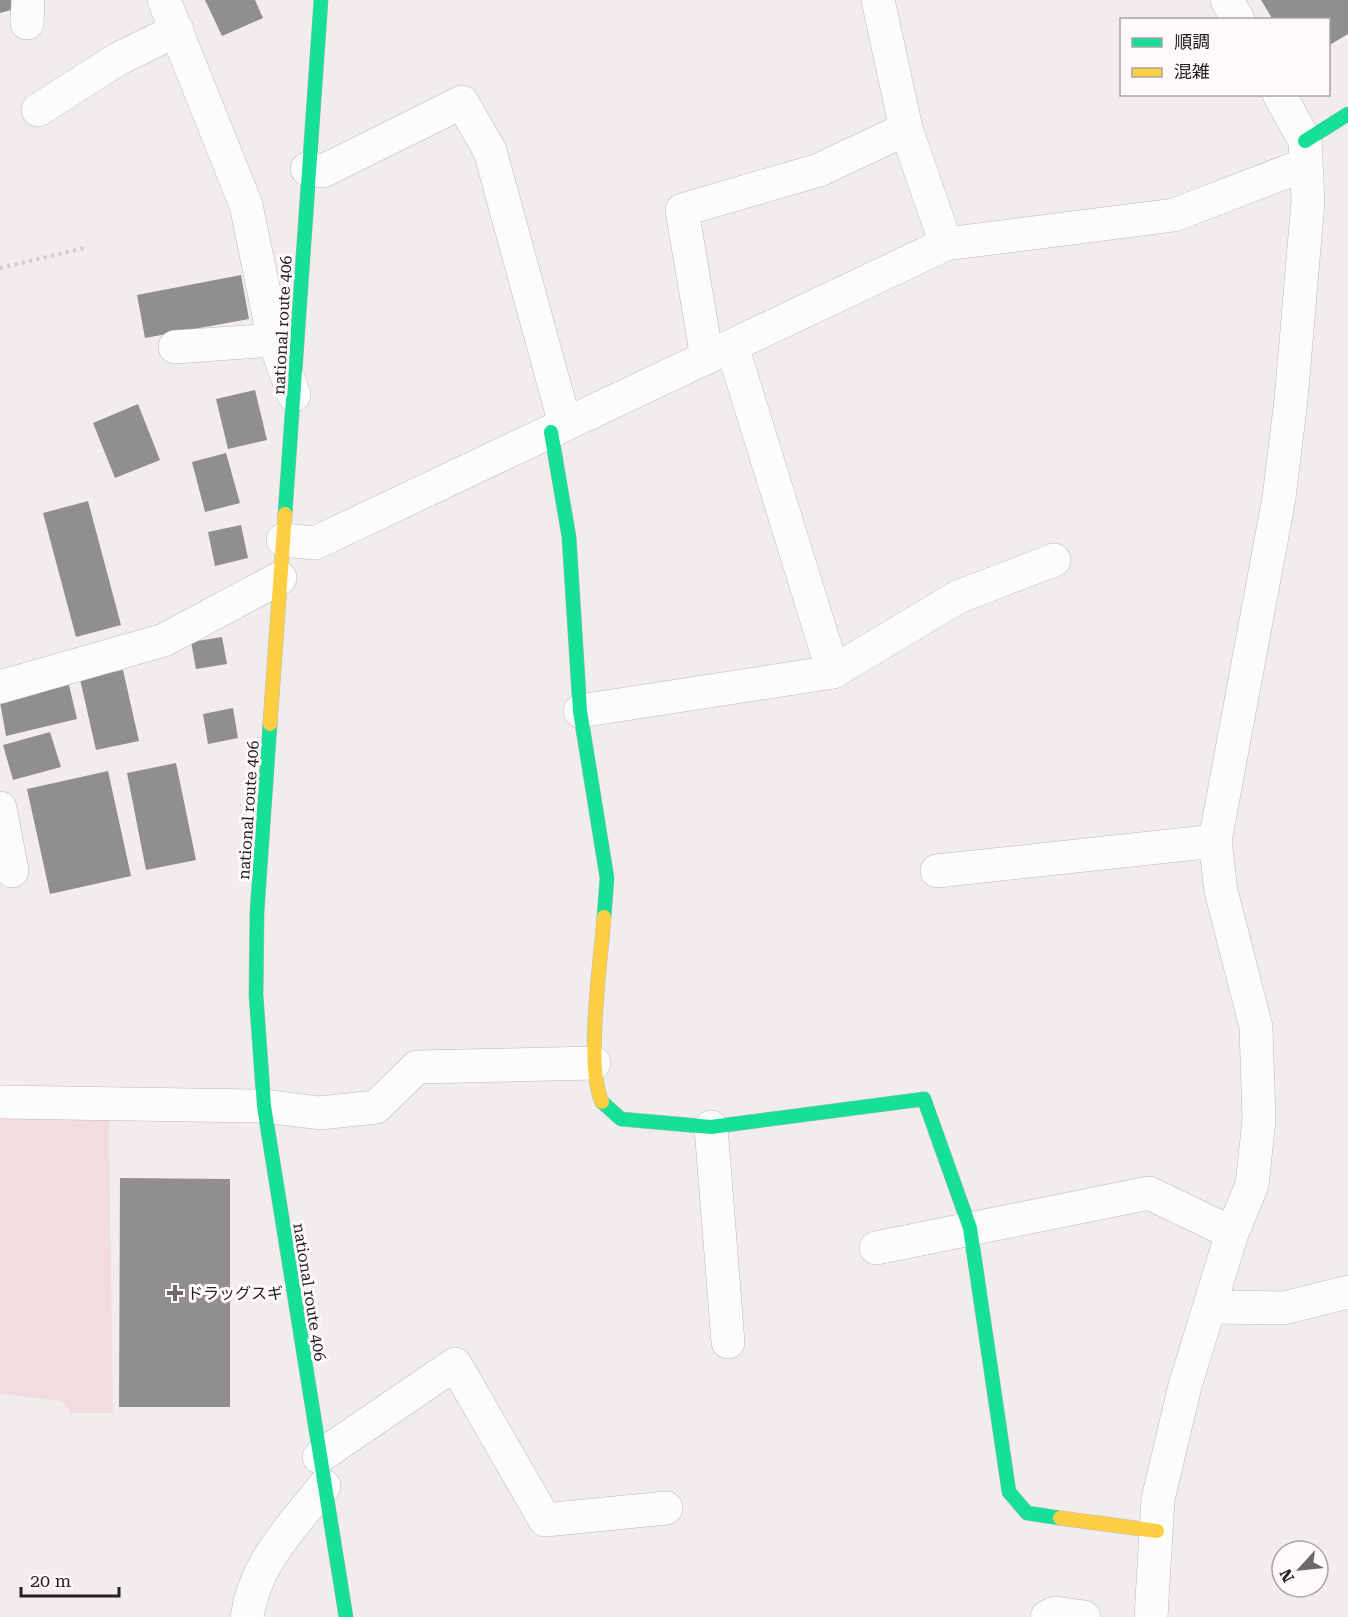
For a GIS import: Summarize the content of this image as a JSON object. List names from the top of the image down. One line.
{"streets":{"main road":["national route 406"]},"places":{"health":["ドラッグスギ"]},"legend":["順調","混雑"],"scale_bar":"20 m","north":"bottom left"}
